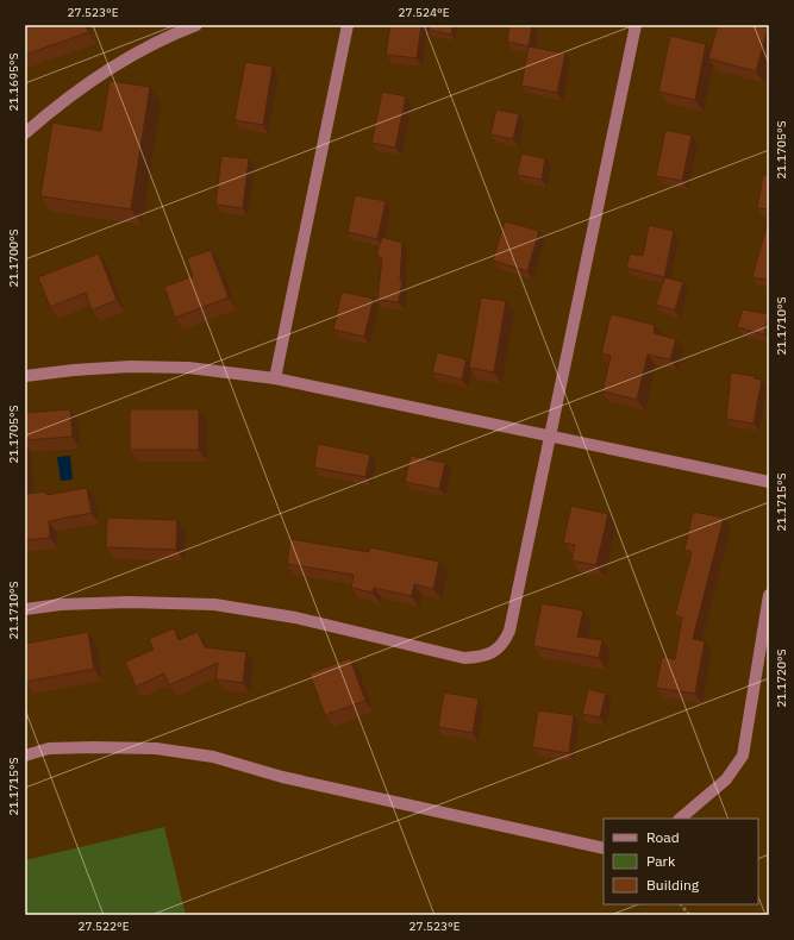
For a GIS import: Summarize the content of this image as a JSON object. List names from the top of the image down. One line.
{"legend":["Road","Park","Building"],"coordinates":["27.523°E","27.524°E","21.1695°S","21.1705°S","21.1700°S","21.1710°S","21.1715°S","21.1720°S","27.522°E"]}
